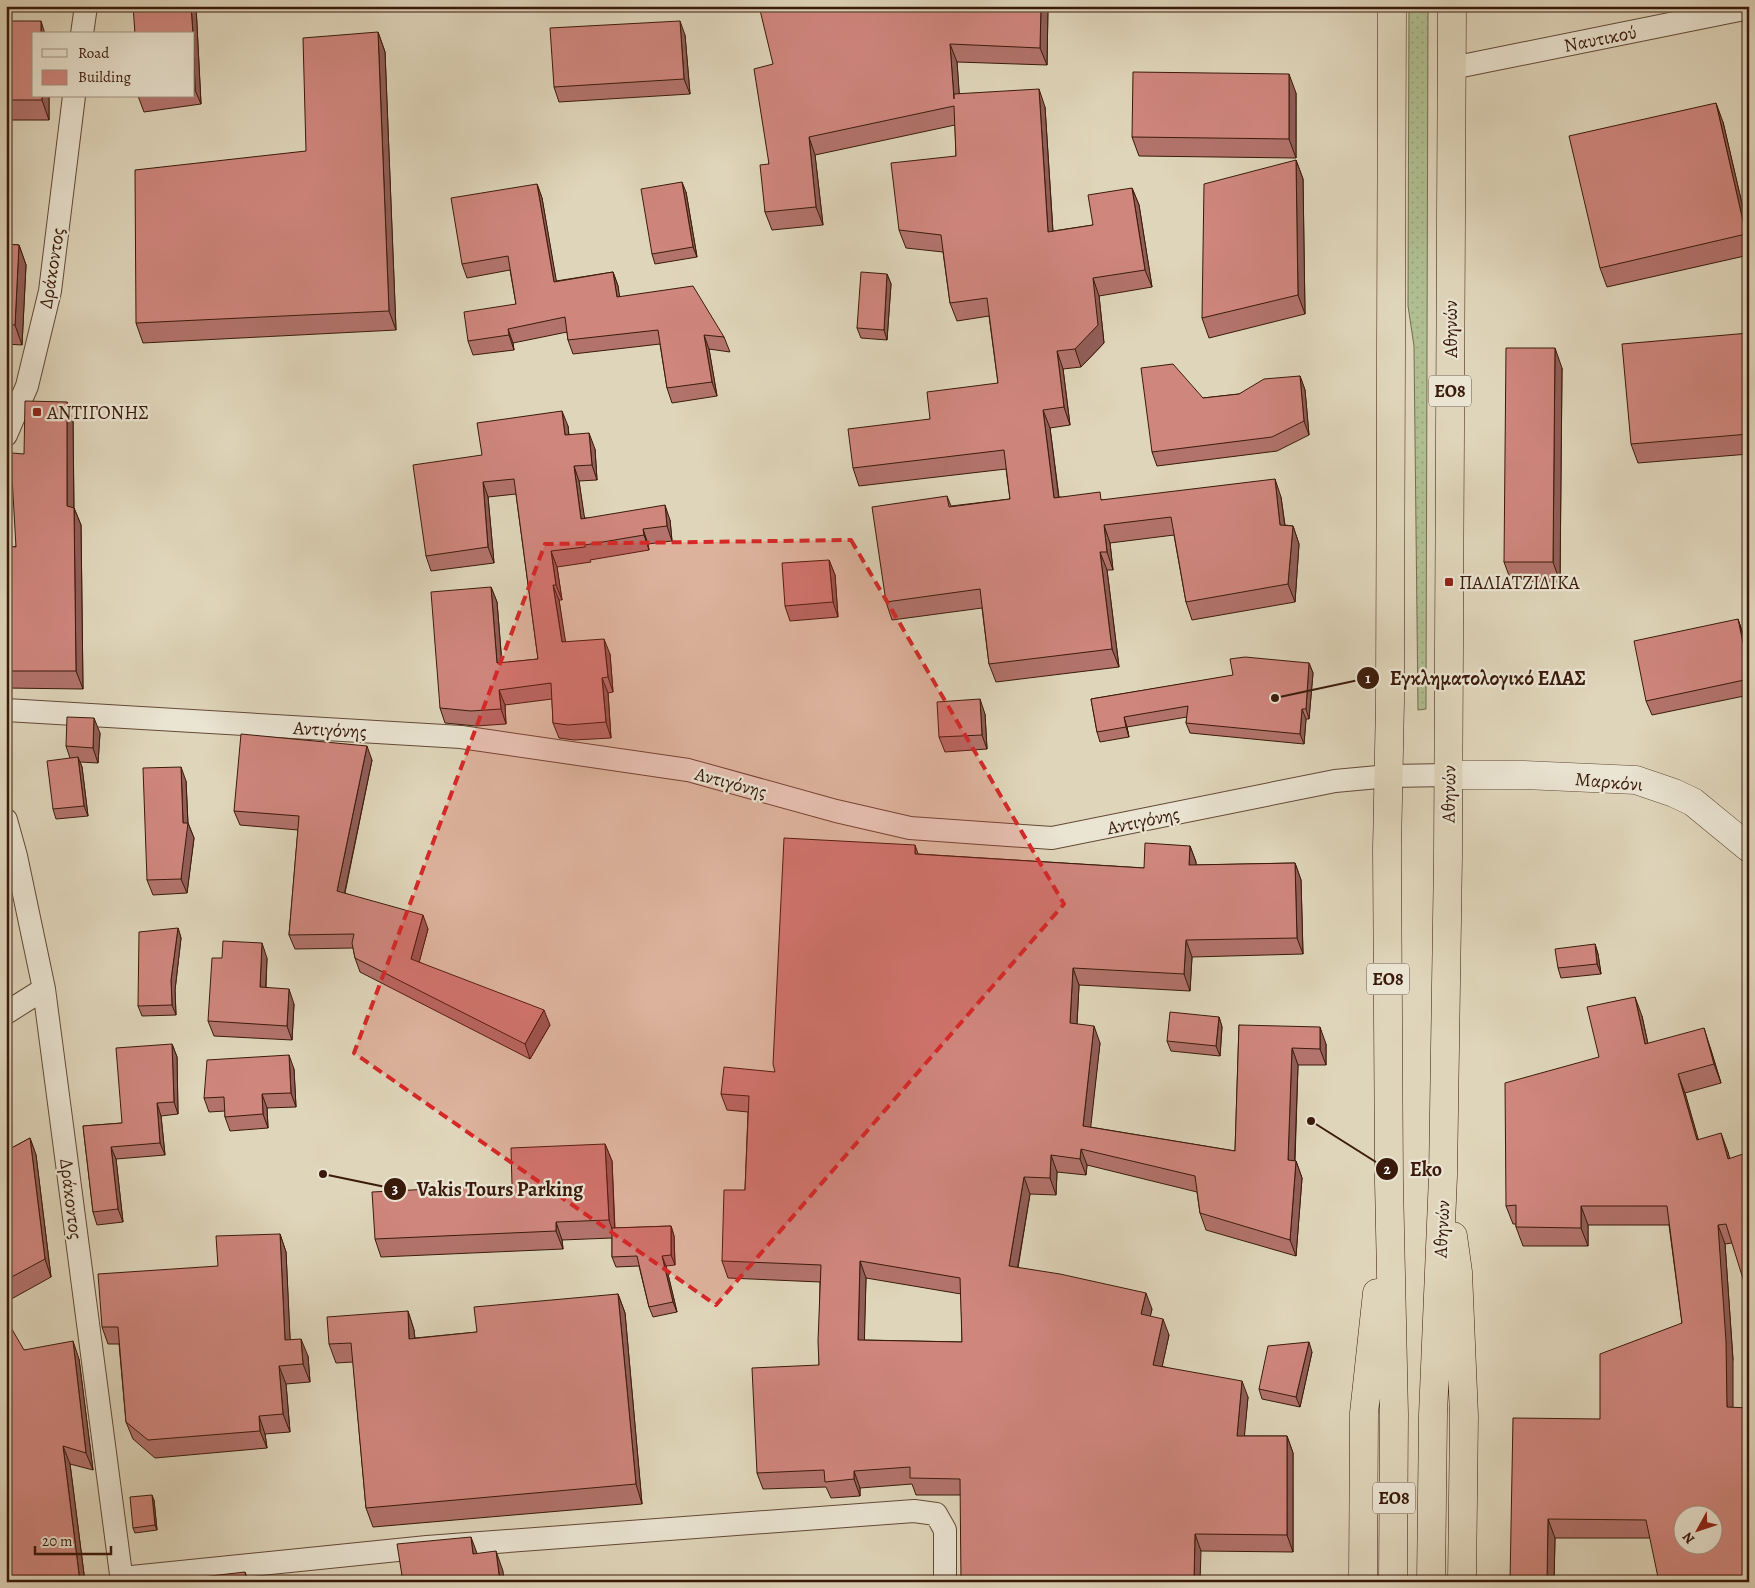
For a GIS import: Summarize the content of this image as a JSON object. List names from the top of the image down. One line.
{"streets":{"highway":["Αθηνών","ΕΟ8"],"street":["Ναυτικού","Δράκοντος","Αντιγόνης","Μαρκόνι"]},"crossings":[["Ναυτικού","Αθηνών"],["Αθηνών","Αντιγόνης"],["Αθηνών","Μαρκόνι"],["ΕΟ8","Αντιγόνης"],["Αντιγόνης","Μαρκόνι"]],"places":{"transit":["ΑΝΤΙΓΟΝΗΣ","ΠΑΛΙΑΤΖΙΔΙΚΑ"],"other":["Εγκληματολογικό ΕΛΑΣ","Eko","Vakis Tours Parking"]},"legend":["Road","Building"],"scale_bar":"20 m","north":"bottom left"}
